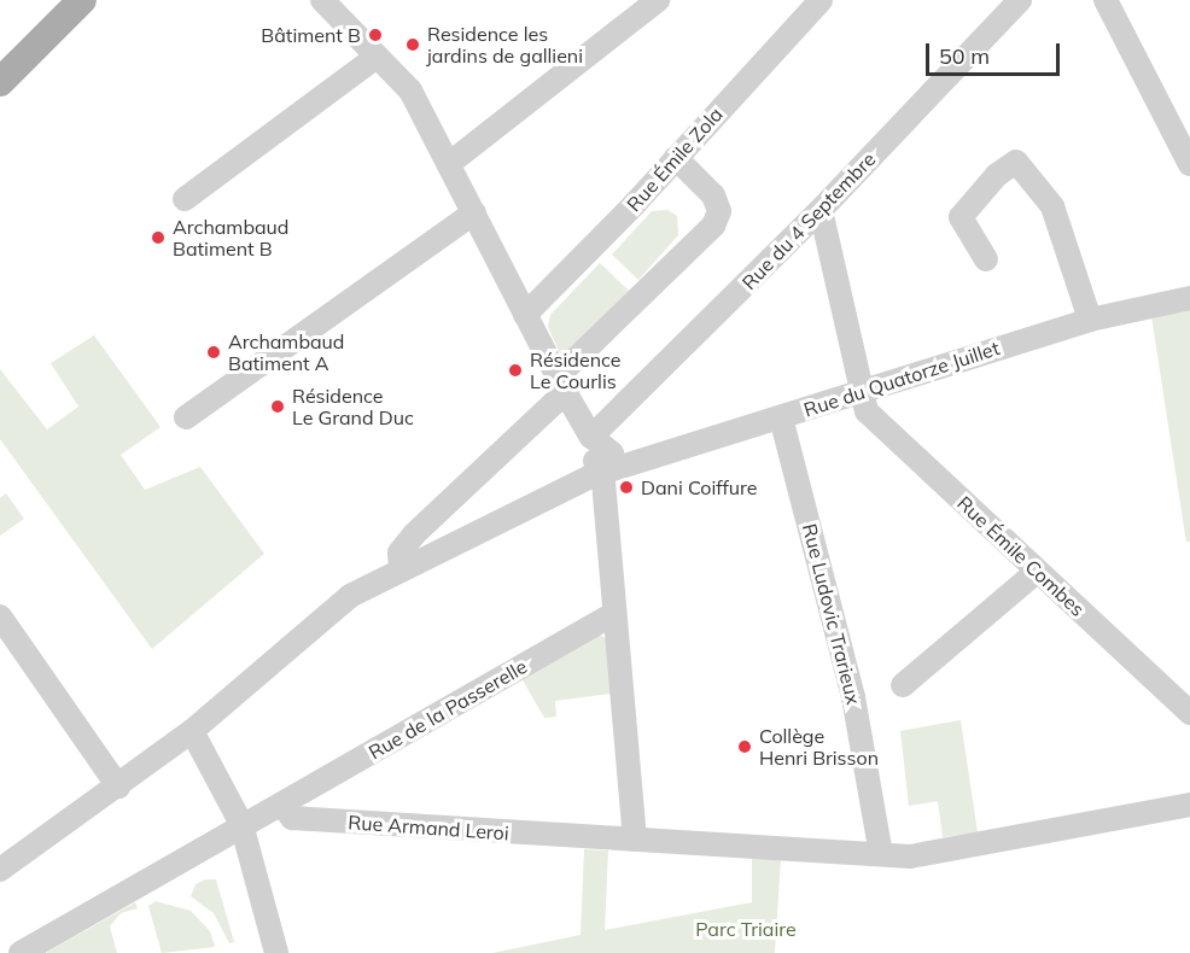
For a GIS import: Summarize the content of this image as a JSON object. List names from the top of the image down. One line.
{"streets":{"street":["Rue Émile Zola","Rue du 4 Septembre","Rue du Quatorze Juillet","Rue Émile Combes","Rue Ludovic Trarieux","Rue de la Passerelle","Rue Armand Leroi"]},"crossings":[["Rue du Quatorze Juillet","Rue Émile Combes"],["Rue du Quatorze Juillet","Rue Ludovic Trarieux"],["Rue Ludovic Trarieux","Rue Armand Leroi"],["Rue de la Passerelle","Rue Armand Leroi"]],"parks":["Parc Triaire"],"places":["Bâtiment B","Residence les jardins de gallieni","Archambaud Batiment B","Archambaud Batiment A","Résidence Le Courlis","Résidence Le Grand Duc","Dani Coiffure","Collège Henri Brisson"],"scale_bar":"50 m"}
